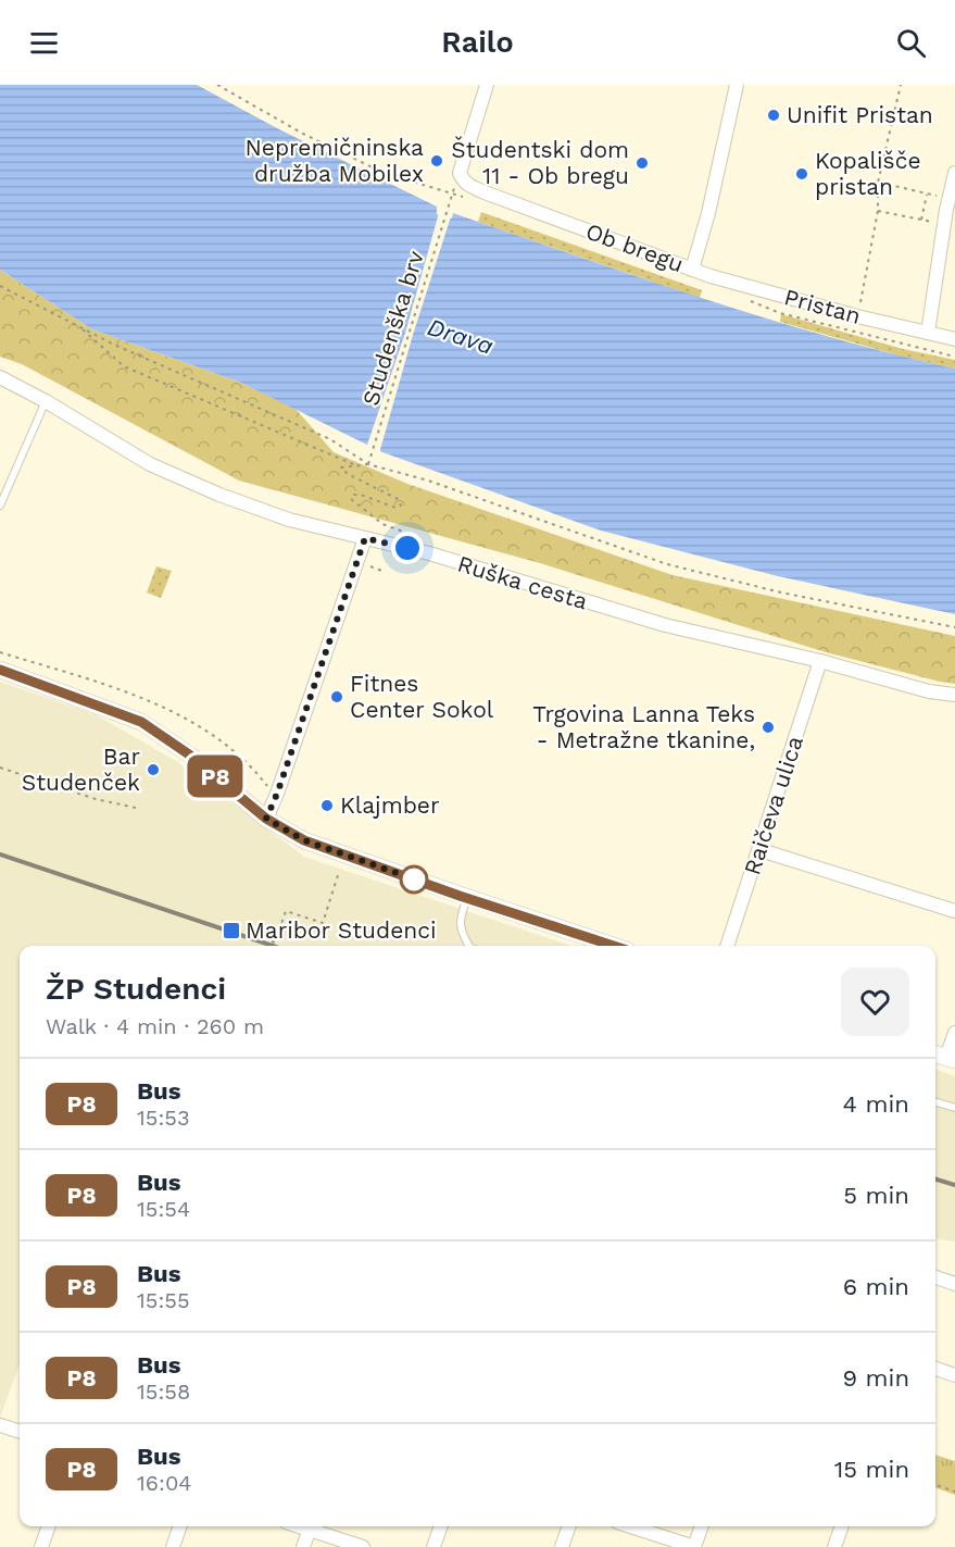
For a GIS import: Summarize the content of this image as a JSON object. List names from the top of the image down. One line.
{"streets":{"street":["Ob bregu","Pristan","Ruška cesta","Raičeva ulica"],"path":["Studenška brv"]},"crossings":[["Ob bregu","Pristan"],["Ruška cesta","Raičeva ulica"]],"water":["Drava"],"places":{"other":["Unifit Pristan","Nepremičninska družba Mobilex","Študentski dom 11 - Ob bregu","Kopališče pristan","Fitnes Center Sokol","Trgovina Lanna Teks - Metražne tkanine,","Bar Studenček","Klajmber"],"transit":["Maribor Studenci"]},"lines":["bus line P8"],"page":{"header":"Railo","on_map":"P8","heading":["ŽP Studenci","Walk · 4 min · 260 m"],"list":[{"mark":"P8","name":"Bus","note":"15:53","value":"4 min"},{"mark":"P8","name":"Bus","note":"15:54","value":"5 min"},{"mark":"P8","name":"Bus","note":"15:55","value":"6 min"},{"mark":"P8","name":"Bus","note":"15:58","value":"9 min"},{"mark":"P8","name":"Bus","note":"16:04","value":"15 min"}]}}
